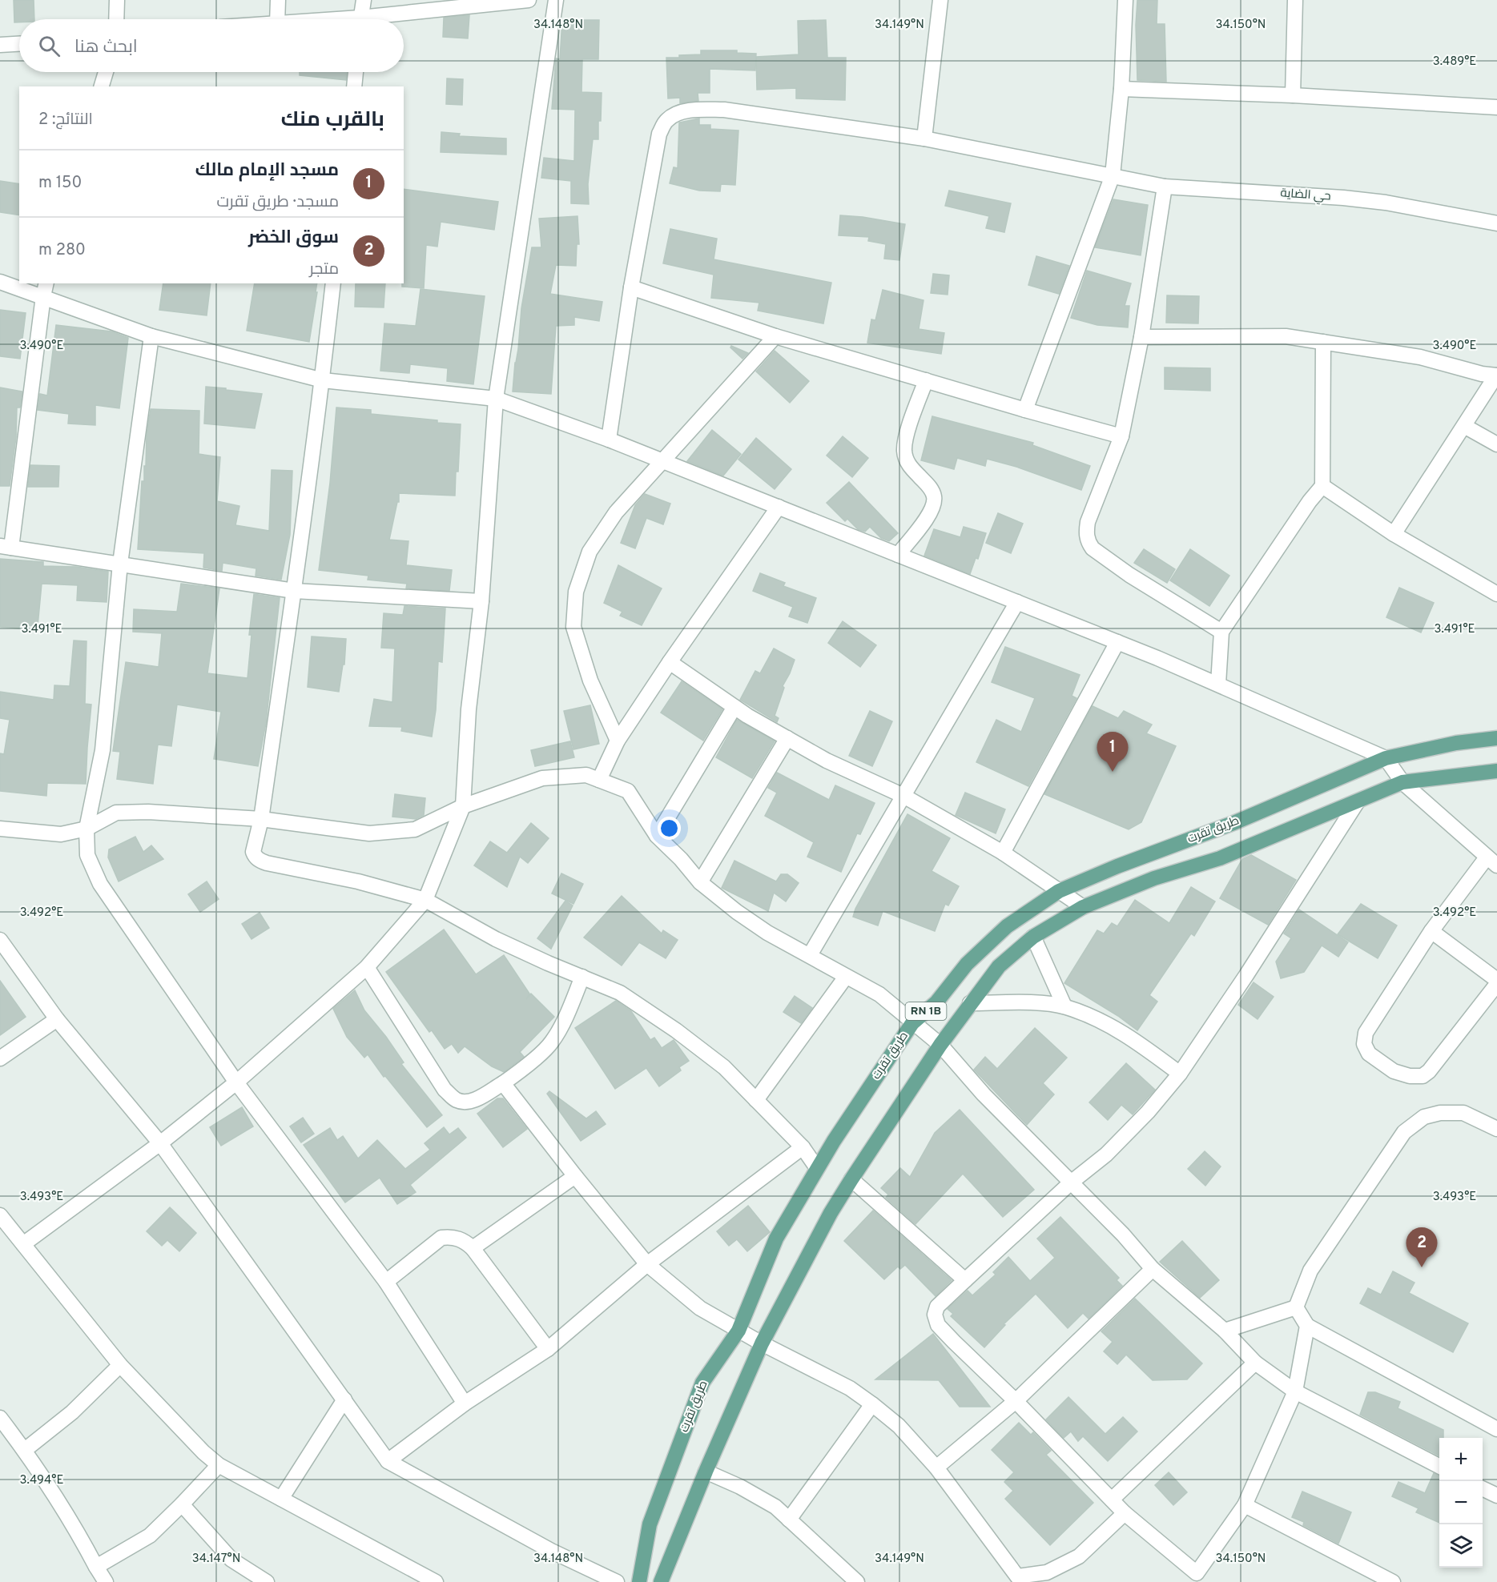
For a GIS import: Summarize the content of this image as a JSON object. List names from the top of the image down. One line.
{"streets":{"main road":["طريق تقرت","RN 1B"],"street":["حي الضاية"]},"page":{"search":"ابحث هنا","heading":["بالقرب منك","النتائج: 2"],"list":[{"mark":"1","name":"مسجد الإمام مالك","note":"مسجد · طريق تقرت","value":"150 m"},{"mark":"2","name":"سوق الخضر","note":"متجر","value":"280 m"}],"pins":["1","2"],"map_buttons":["+","−"]},"coordinates":["34.148°N","34.149°N","34.150°N","3.489°E","3.490°E","3.491°E","3.492°E","3.493°E","3.494°E","34.147°N"]}
